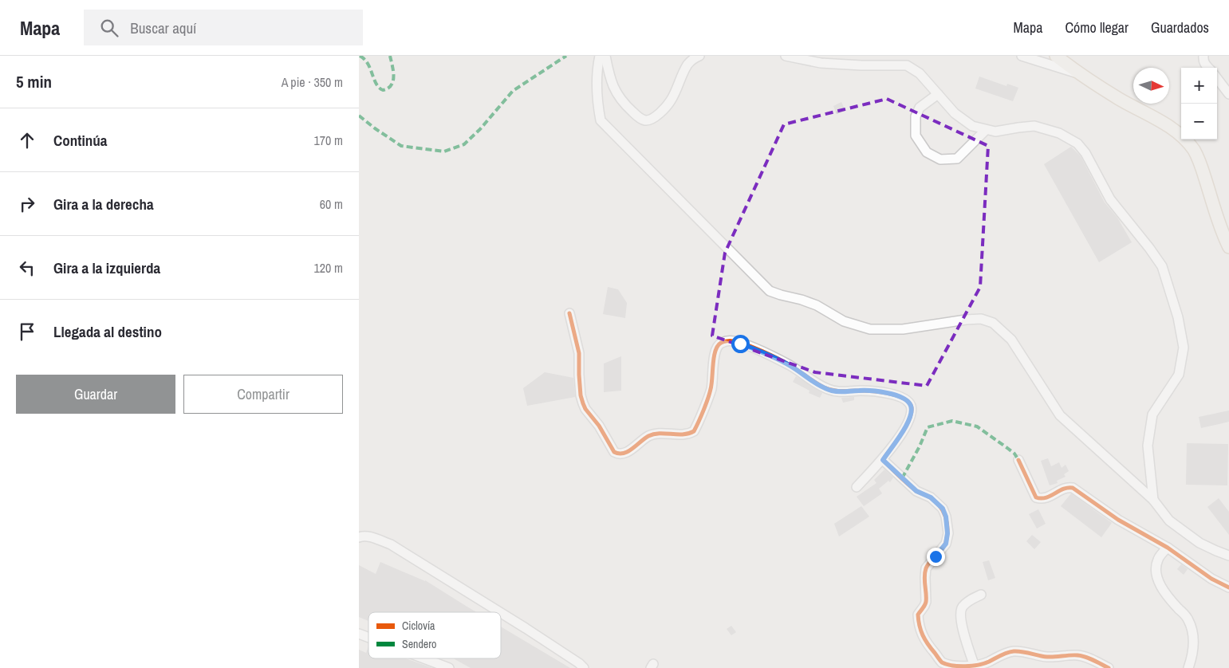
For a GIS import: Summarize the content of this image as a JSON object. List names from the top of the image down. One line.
{"legend":["Ciclovía","Sendero"],"north":"right","page":{"header":"Mapa","search":"Buscar aquí","nav":["Mapa","Cómo llegar","Guardados"],"heading":["5 min","A pie · 350 m"],"map_buttons":["+","−"],"list":[["Continúa","170 m"],["Gira a la derecha","60 m"],["Gira a la izquierda","120 m"],"Llegada al destino"],"buttons":["Guardar","Compartir"]}}
